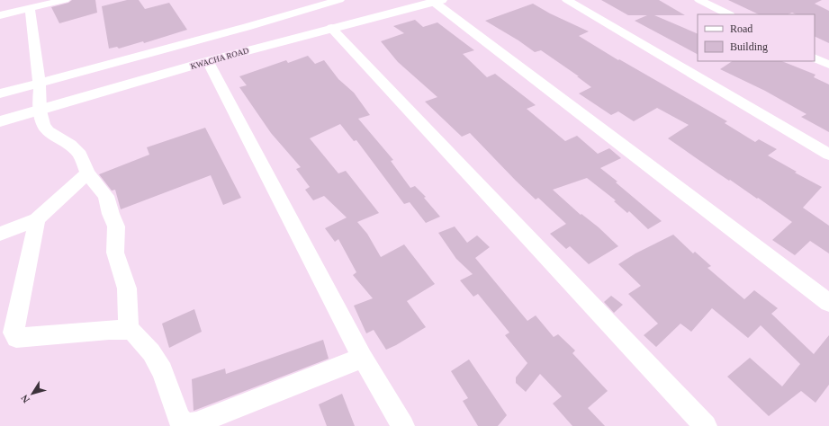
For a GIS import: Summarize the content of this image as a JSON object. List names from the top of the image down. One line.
{"streets":{"main road":["KWACHA ROAD"]},"legend":["Road","Building"],"north":"bottom left"}
